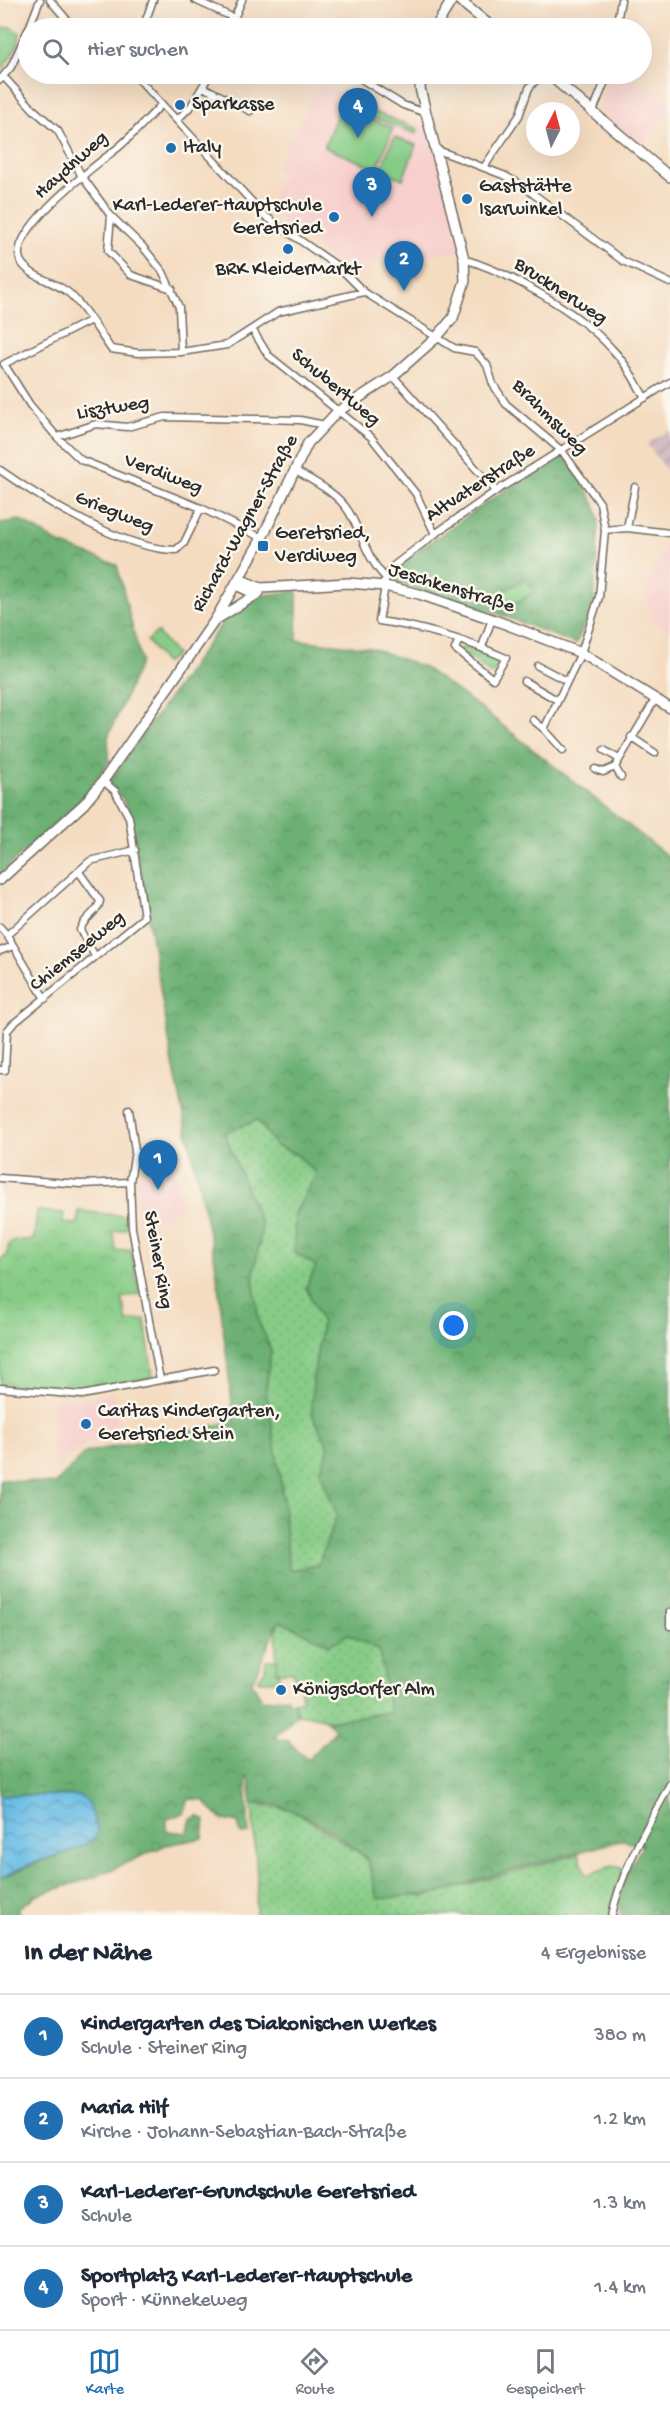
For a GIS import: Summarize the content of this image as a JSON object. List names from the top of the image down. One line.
{"streets":{"street":["Haydnweg","Brucknerweg","Schubertweg","Lisztweg","Brahmsweg","Verdiweg","Altvaterstraße","Griegweg","Richard-Wagner-Straße","Jeschkenstraße","Chiemseeweg","Steiner Ring"]},"crossings":[["Haydnweg","Schubertweg"],["Haydnweg","Lisztweg"],["Haydnweg","Brahmsweg"],["Brucknerweg","Altvaterstraße"],["Brucknerweg","Richard-Wagner-Straße"],["Schubertweg","Altvaterstraße"],["Schubertweg","Richard-Wagner-Straße"],["Lisztweg","Verdiweg"],["Lisztweg","Richard-Wagner-Straße"],["Brahmsweg","Altvaterstraße"],["Brahmsweg","Richard-Wagner-Straße"],["Brahmsweg","Jeschkenstraße"],["Verdiweg","Griegweg"],["Verdiweg","Richard-Wagner-Straße"],["Altvaterstraße","Jeschkenstraße"],["Richard-Wagner-Straße","Jeschkenstraße"],["Richard-Wagner-Straße","Chiemseeweg"]],"places":{"other":["Sparkasse","Italy","Gaststätte Isarwinkel","Karl-Lederer-Hauptschule Geretsried","BRK KleiderMarkt","Caritas Kindergarten, Geretsried Stein","Königsdorfer Alm"],"transit":["Geretsried, Verdiweg"]},"north":"top","page":{"search":"Hier suchen","pins":["4","3","2","1"],"heading":["In der Nähe","4 Ergebnisse"],"list":[{"mark":"1","name":"Kindergarten des Diakonischen Werkes","note":"Schule · Steiner Ring","value":"380 m"},{"mark":"2","name":"Maria Hilf","note":"Kirche · Johann-Sebastian-Bach-Straße","value":"1.2 km"},{"mark":"3","name":"Karl-Lederer-Grundschule Geretsried","note":"Schule","value":"1.3 km"},{"mark":"4","name":"Sportplatz Karl-Lederer-Hauptschule","note":"Sport · Künnekeweg","value":"1.4 km"}],"nav":["Karte","Route","Gespeichert"]}}
